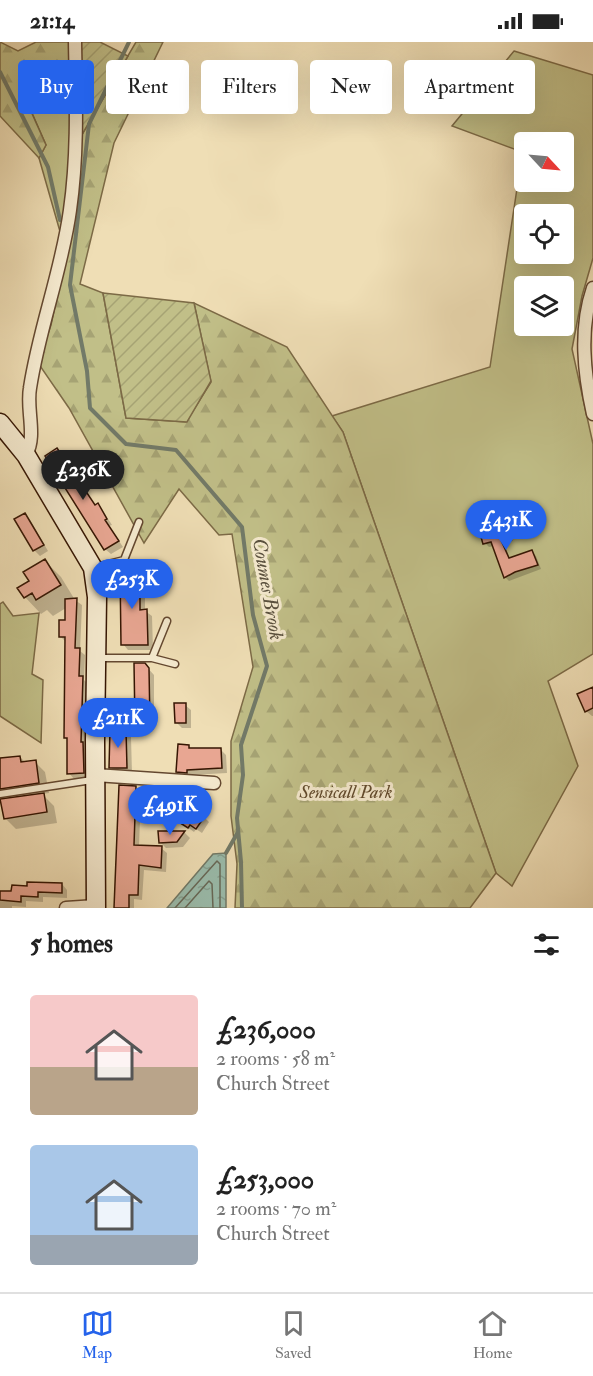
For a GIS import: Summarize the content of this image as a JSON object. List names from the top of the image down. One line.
{"water":["Coumes Brook"],"parks":["Sensicall Park"],"north":"bottom right","page":{"status":"21:14","chip":["Buy","Rent","Filters","New","Apartment"],"price":["£236K","£431K","£253K","£211K","£491K"],"heading":"5 homes","list":[{"name":"£236,000","note":"2 rooms · 58 m² · Church Street"},{"name":"£253,000","note":"2 rooms · 70 m² · Church Street"}],"tabs":["Map","Saved","Home"]}}
